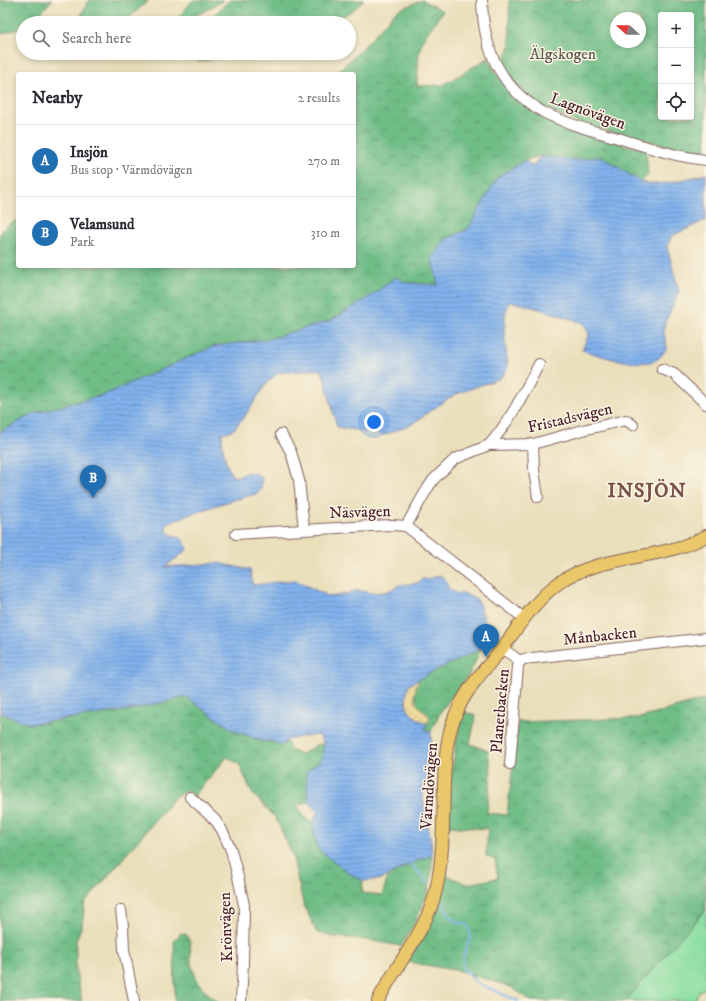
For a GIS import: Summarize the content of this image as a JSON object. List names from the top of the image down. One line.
{"streets":{"main road":["Värmdövägen"],"street":["Lagnövägen","Fristadsvägen","Näsvägen","Månbacken","Planetbacken","Krönvägen"]},"crossings":[["Fristadsvägen","Näsvägen"],["Näsvägen","Värmdövägen"],["Månbacken","Planetbacken"]],"districts":["INSJÖN"],"parks":["Älgskogen"],"north":"left","page":{"map_buttons":["+","−"],"search":"Search here","heading":["Nearby","2 results"],"list":[{"mark":"A","name":"Insjön","note":"Bus stop · Värmdövägen","value":"270 m"},{"mark":"B","name":"Velamsund","note":"Park","value":"310 m"}],"pins":["B","A"]}}
